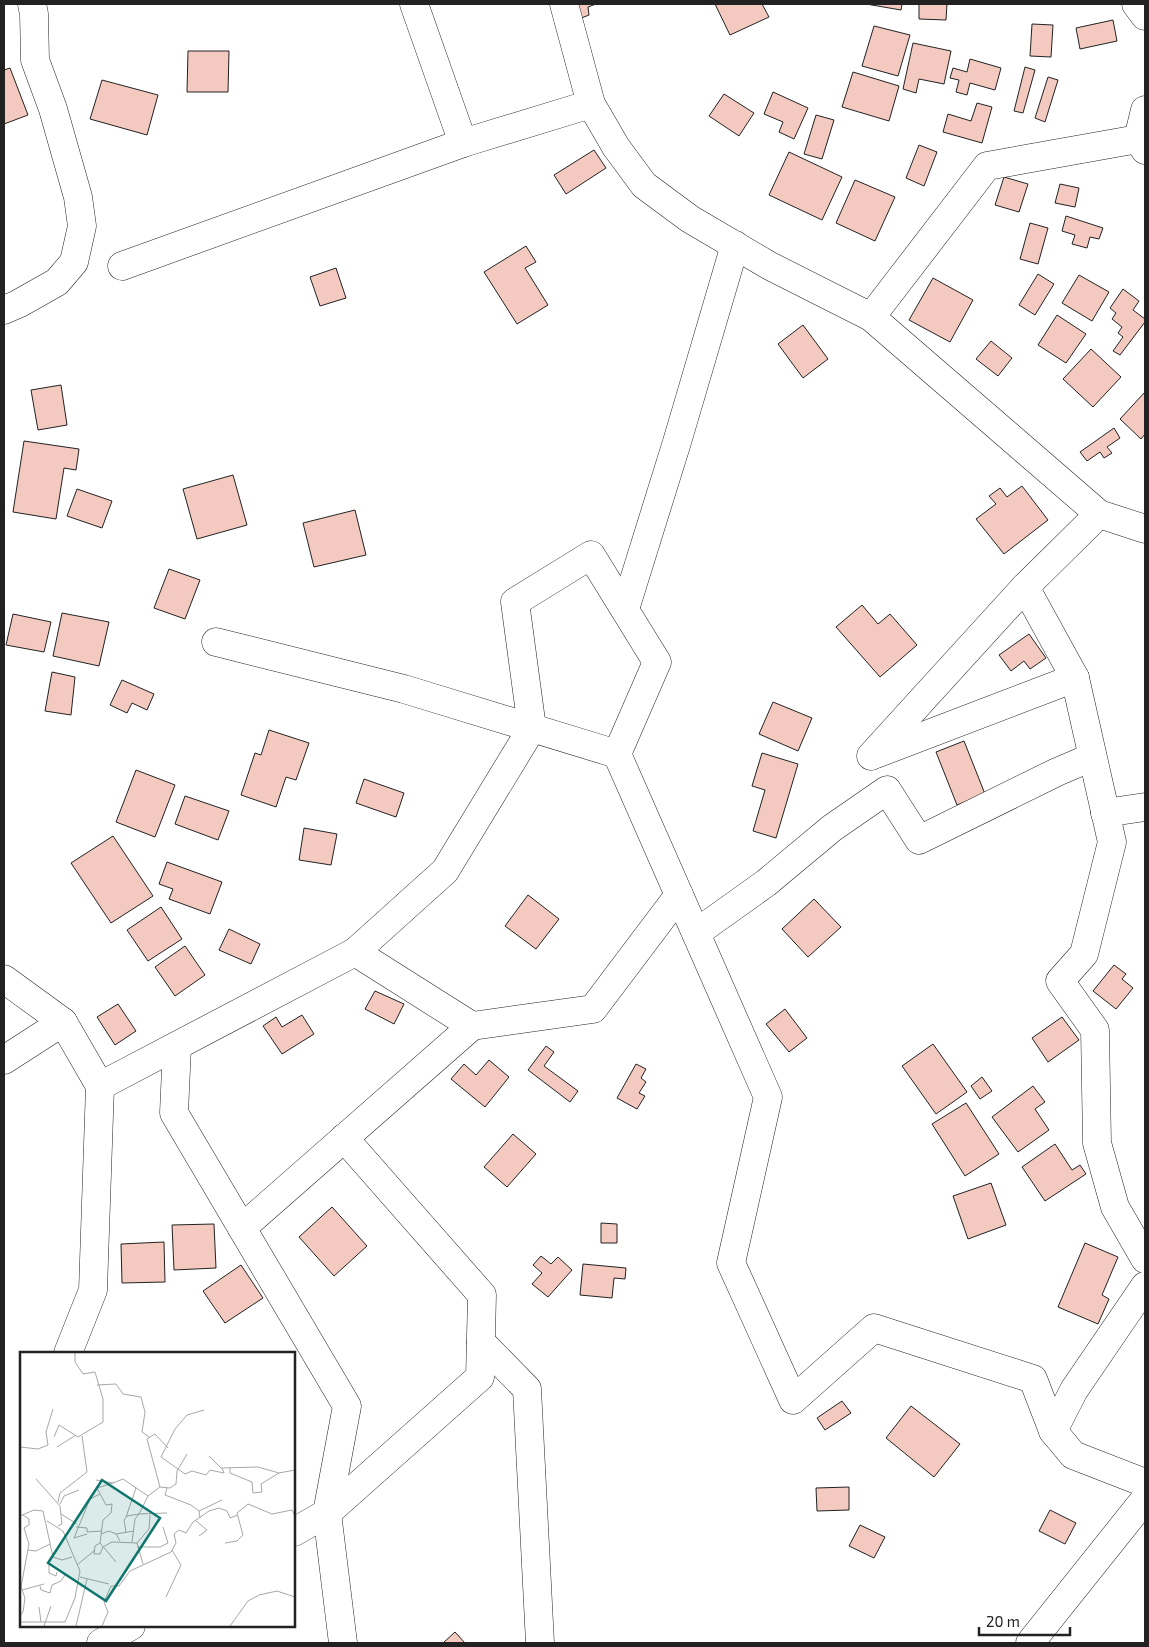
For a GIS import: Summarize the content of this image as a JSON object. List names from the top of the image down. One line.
{"scale_bar":"20 m"}
